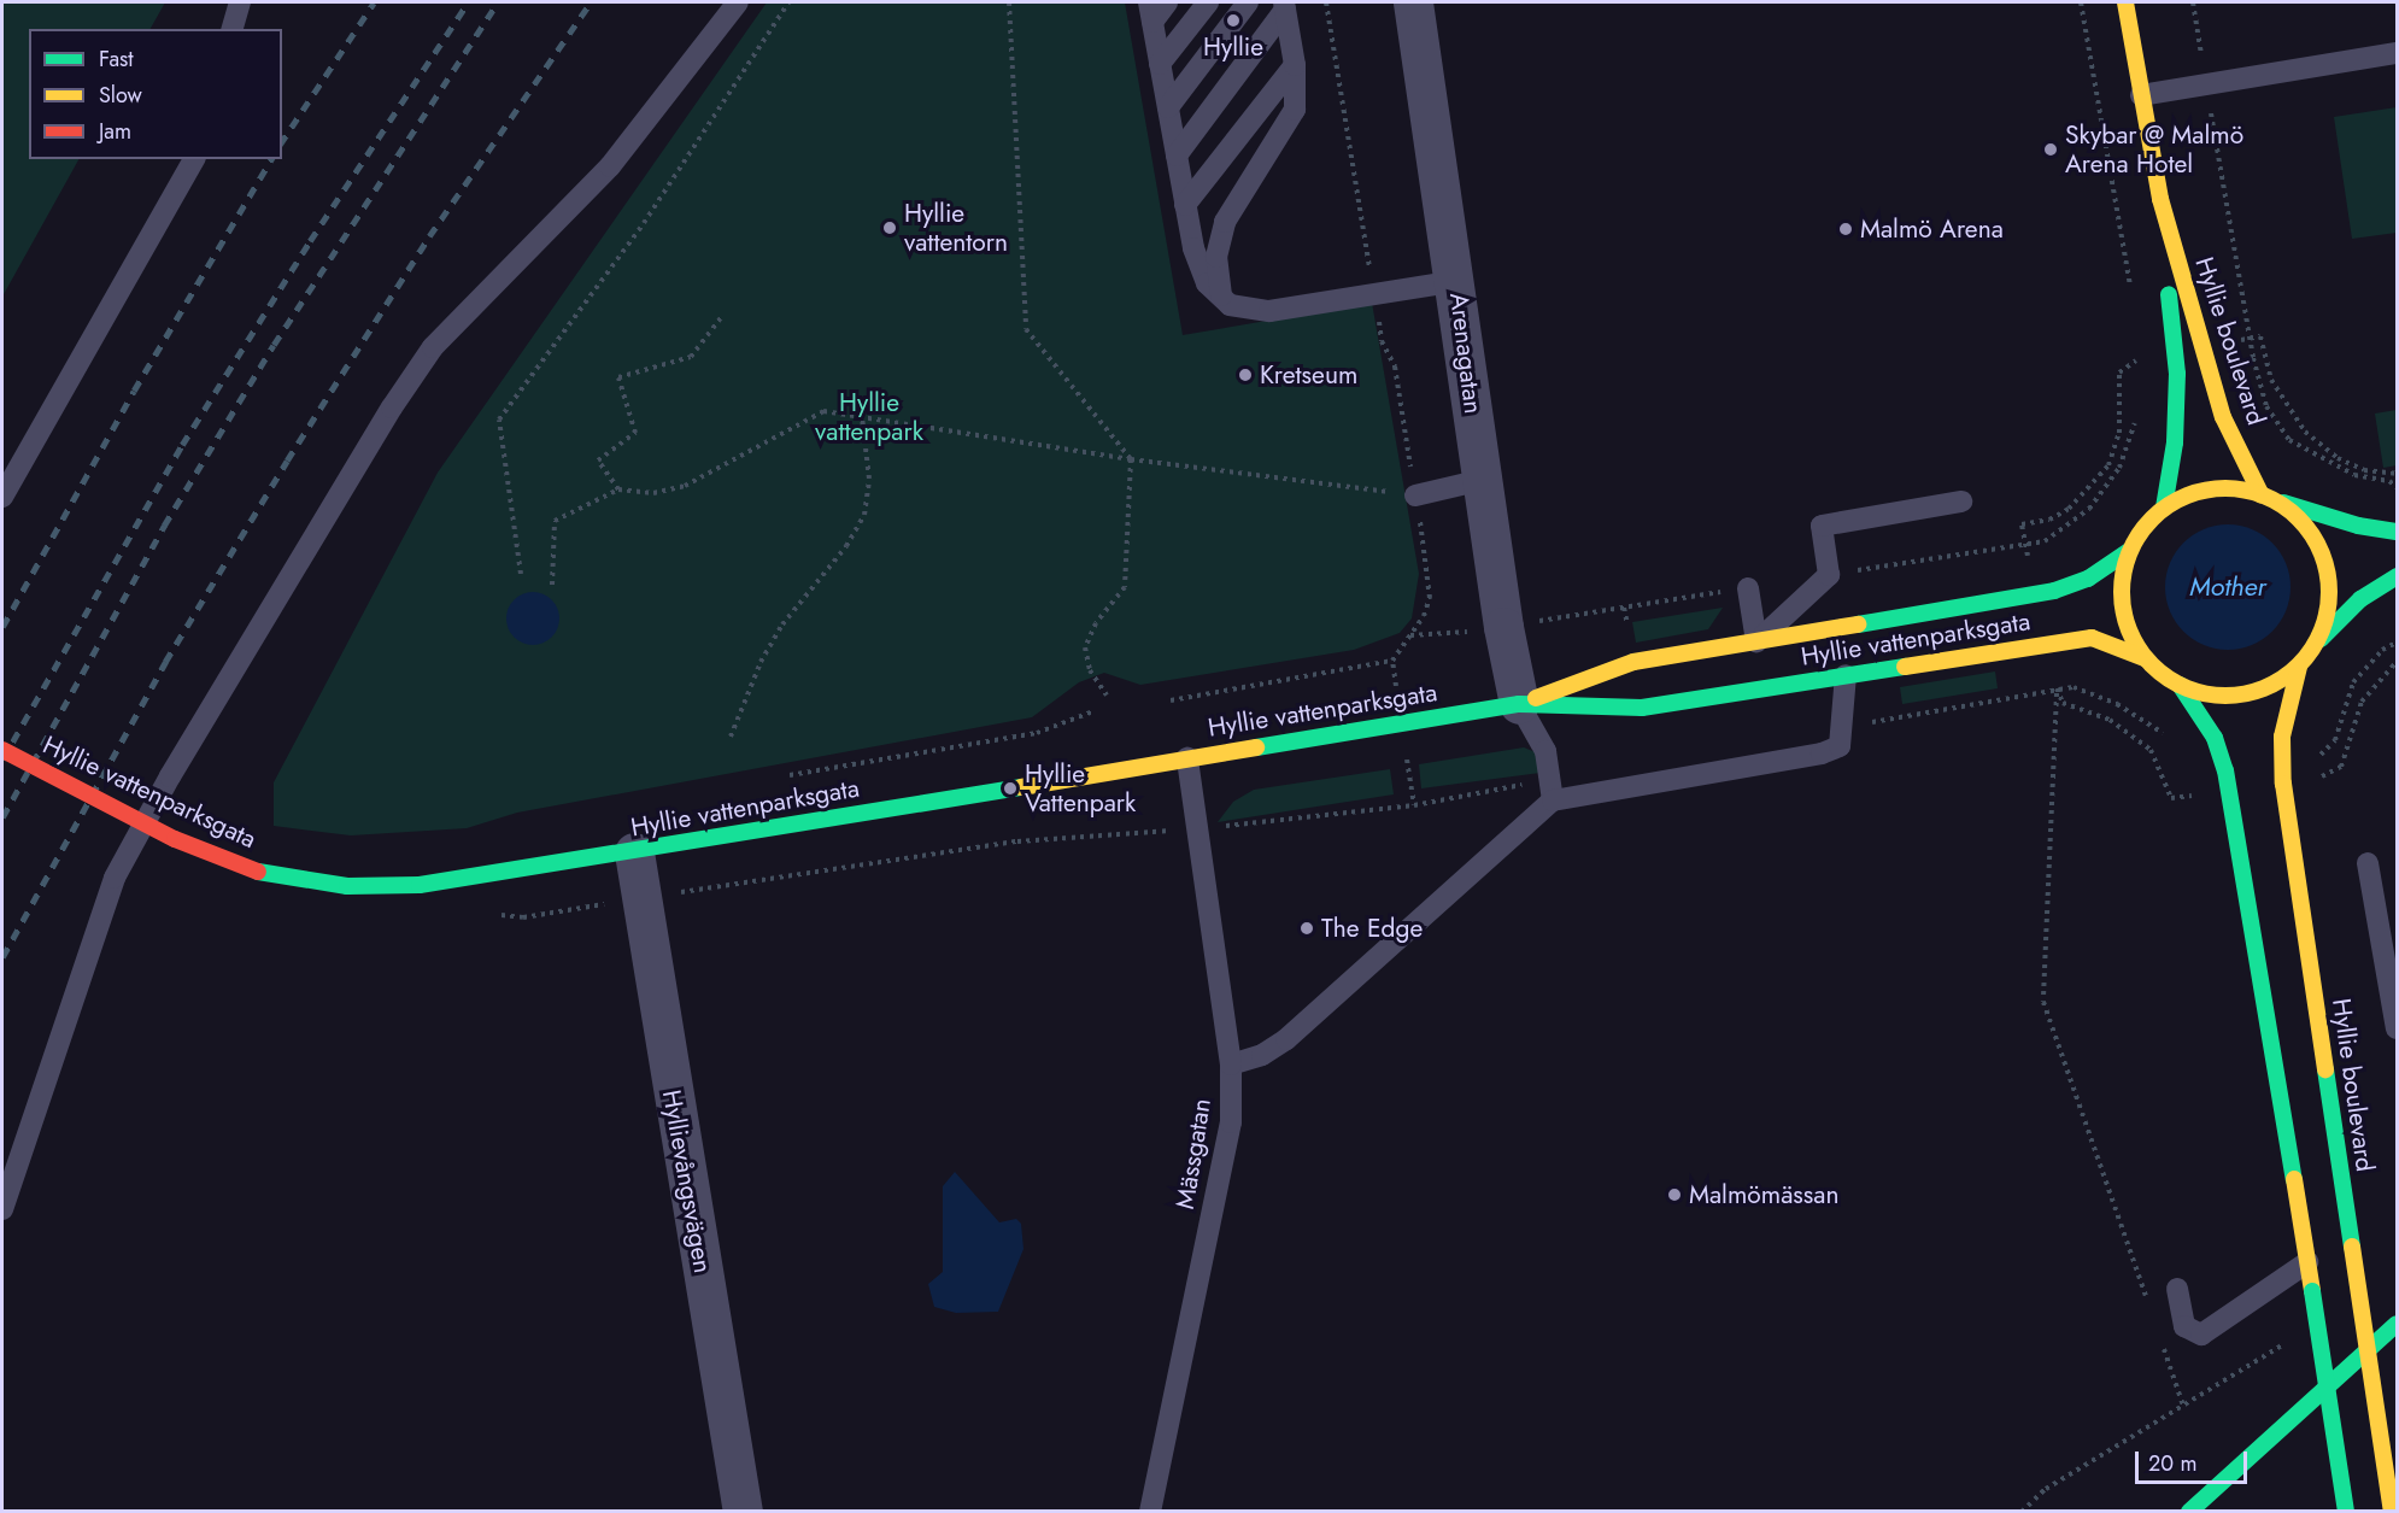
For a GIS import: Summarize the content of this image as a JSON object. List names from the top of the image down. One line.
{"streets":{"street":["Hyllie boulevard","Arenagatan","Hyllie vattenparksgata","Hyllievångsvägen"],"lane":["Mässgatan"]},"crossings":[["Hyllie boulevard","Hyllie vattenparksgata"],["Arenagatan","Hyllie vattenparksgata"],["Hyllie vattenparksgata","Mässgatan"],["Hyllie vattenparksgata","Hyllievångsvägen"]],"water":["Mother"],"parks":["Hyllie vattenpark"],"places":["Hyllie","Skybar @ Malmö Arena Hotel","Hyllie vattentorn","Malmö Arena","Kretseum","Hyllie Vattenpark","The Edge","Malmömässan"],"legend":["Fast","Slow","Jam"],"scale_bar":"20 m"}
